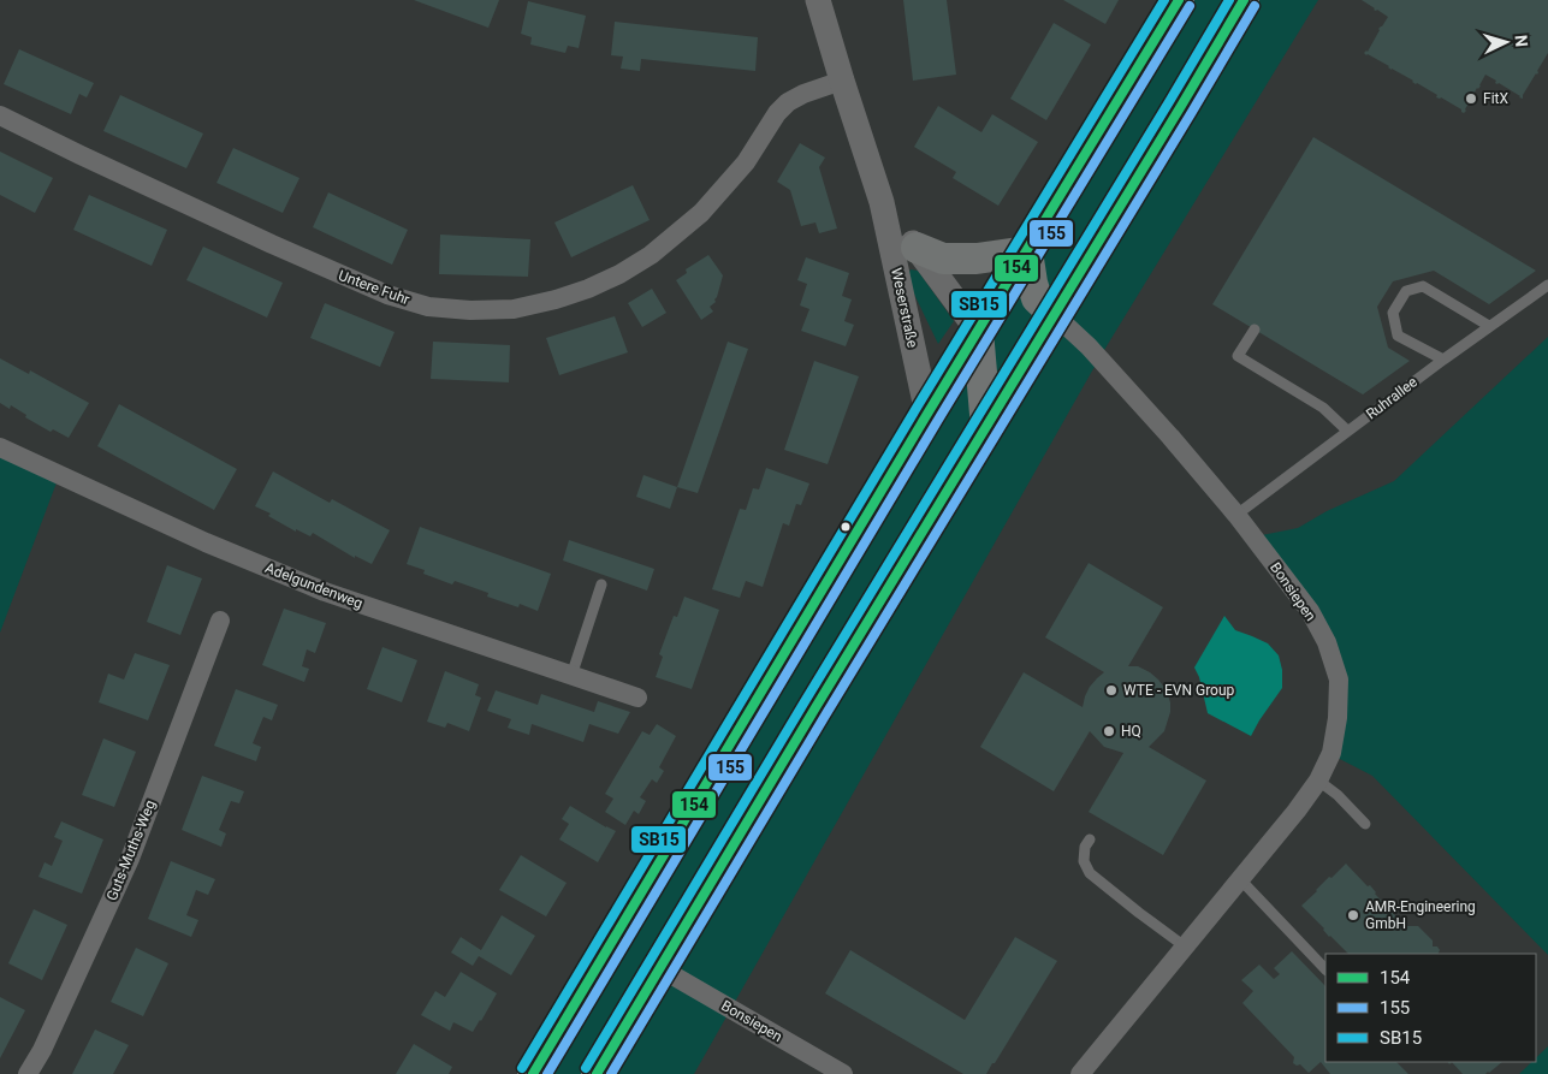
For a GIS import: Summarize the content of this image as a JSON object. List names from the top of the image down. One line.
{"streets":{"street":["Untere Fuhr","Weserstraße","Adelgundenweg","Bonsiepen","Guts-Muths-Weg"],"lane":["Ruhrallee"]},"crossings":[["Untere Fuhr","Weserstraße"],["Ruhrallee","Bonsiepen"]],"places":["FitX","WTE - EVN Group","HQ","AMR-Engineering GmbH"],"lines":["transit line 154","transit line SB15","transit line 155"],"legend":["154","155","SB15"],"north":"right"}
